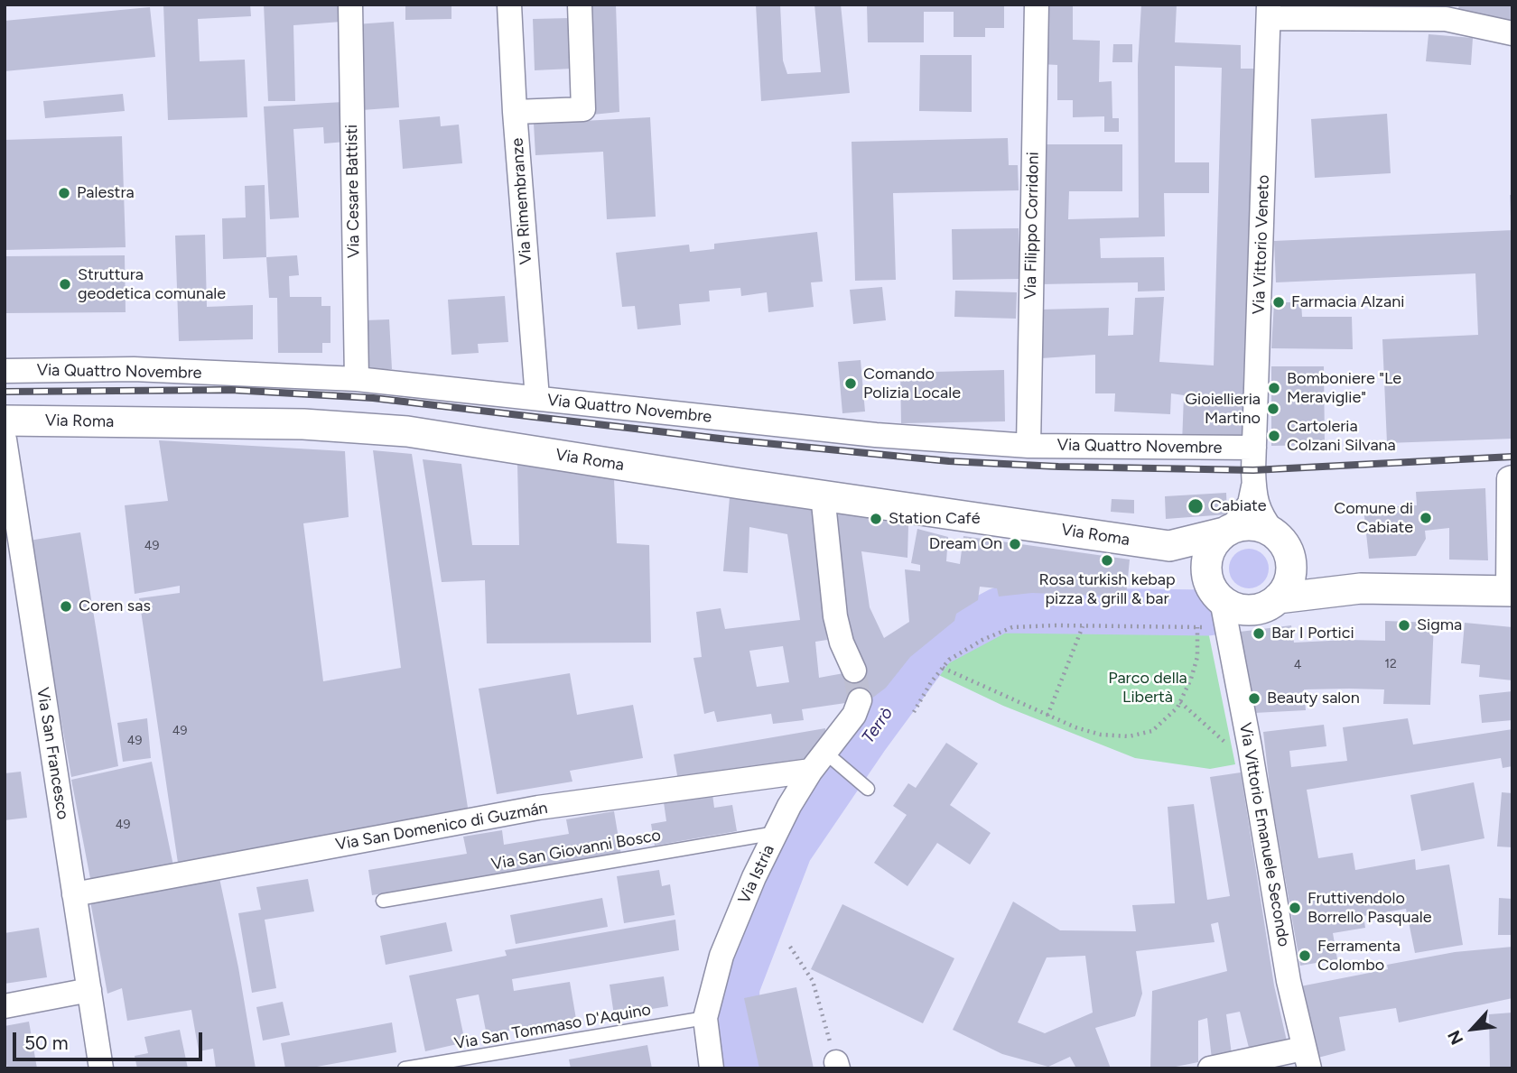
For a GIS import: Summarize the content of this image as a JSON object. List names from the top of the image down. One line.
{"streets":{"street":["Via Cesare Battisti","Via Rimembranze","Via Filippo Corridoni","Via Vittorio Veneto","Via Quattro Novembre","Via Roma","Via San Francesco","Via San Domenico di Guzmán","Via Vittorio Emanuele Secondo","Via Istria"],"lane":["Via San Giovanni Bosco","Via San Tommaso D'Aquino"]},"crossings":[["Via Cesare Battisti","Via Quattro Novembre"],["Via Rimembranze","Via Quattro Novembre"],["Via Filippo Corridoni","Via Quattro Novembre"],["Via Vittorio Veneto","Via Quattro Novembre"],["Via Vittorio Veneto","Via Roma"],["Via Vittorio Veneto","Via Vittorio Emanuele Secondo"],["Via Roma","Via Vittorio Emanuele Secondo"],["Via San Francesco","Via San Domenico di Guzmán"],["Via San Domenico di Guzmán","Via Istria"],["Via San Giovanni Bosco","Via Istria"],["Via Istria","Via San Tommaso D'Aquino"]],"water":["Terrò"],"parks":["Parco della Libertà"],"places":["Palestra","Struttura geodetica comunale","Farmacia Alzani","Comando Polizia Locale","Bomboniere \"Le Meraviglie\"","Gioiellieria Martino","Cartoleria Colzani Silvana","Cabiate","Comune di Cabiate","Station Café","Dream On","Rosa turkish kebap pizza & grill & bar","Coren sas","Sigma","Bar I Portici","Beauty salon","Fruttivendolo Borrello Pasquale","Ferramenta Colombo"],"house_numbers":["49","12","4","49","49","49"],"scale_bar":"50 m","north":"bottom left"}
